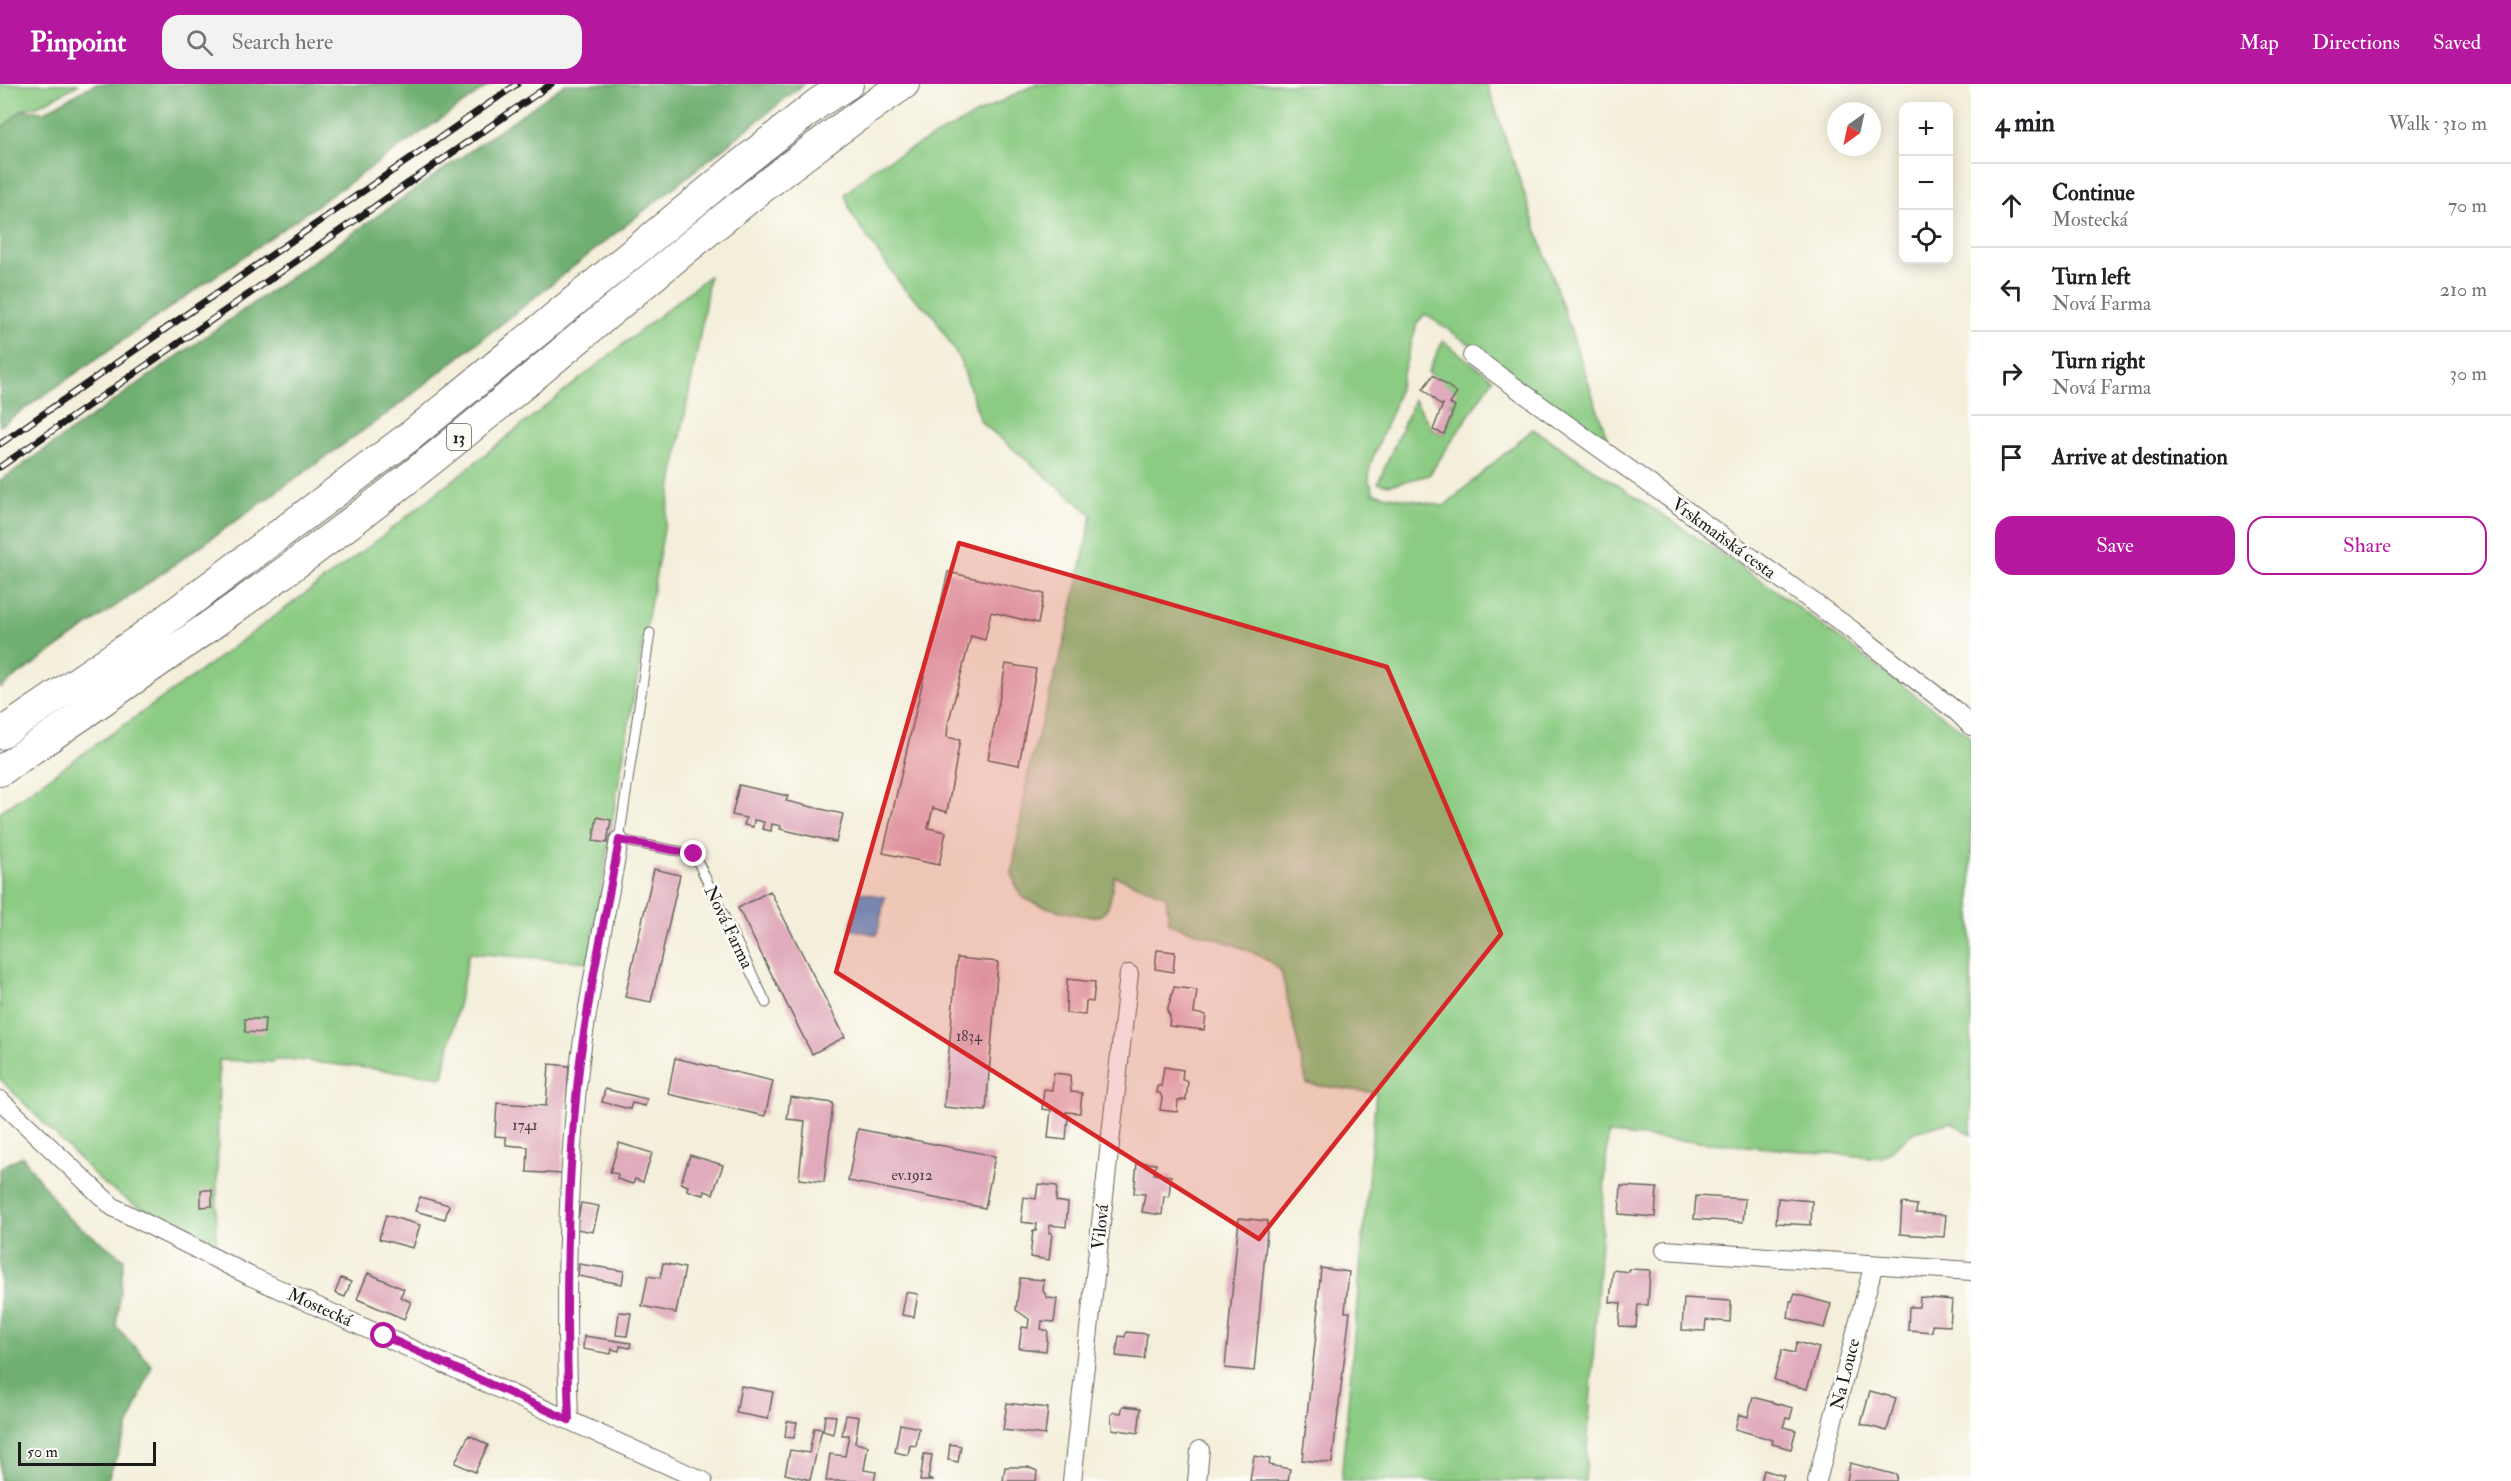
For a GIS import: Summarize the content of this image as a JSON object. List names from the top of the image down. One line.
{"streets":{"highway":["13"],"street":["Vrskmaňská cesta","Vilová","Mostecká","Na Louce"],"lane":["Nová Farma"]},"house_numbers":["1834","1741","ev.1912"],"scale_bar":"50 m","north":"bottom left","page":{"header":"Pinpoint","search":"Search here","nav":["Map","Directions","Saved"],"heading":["4 min","Walk · 310 m"],"map_buttons":["+","−"],"list":[["Continue","Mostecká","70 m"],["Turn left","Nová Farma","210 m"],["Turn right","Nová Farma","30 m"],"Arrive at destination"],"buttons":["Save","Share"],"scale":"50 m"}}
